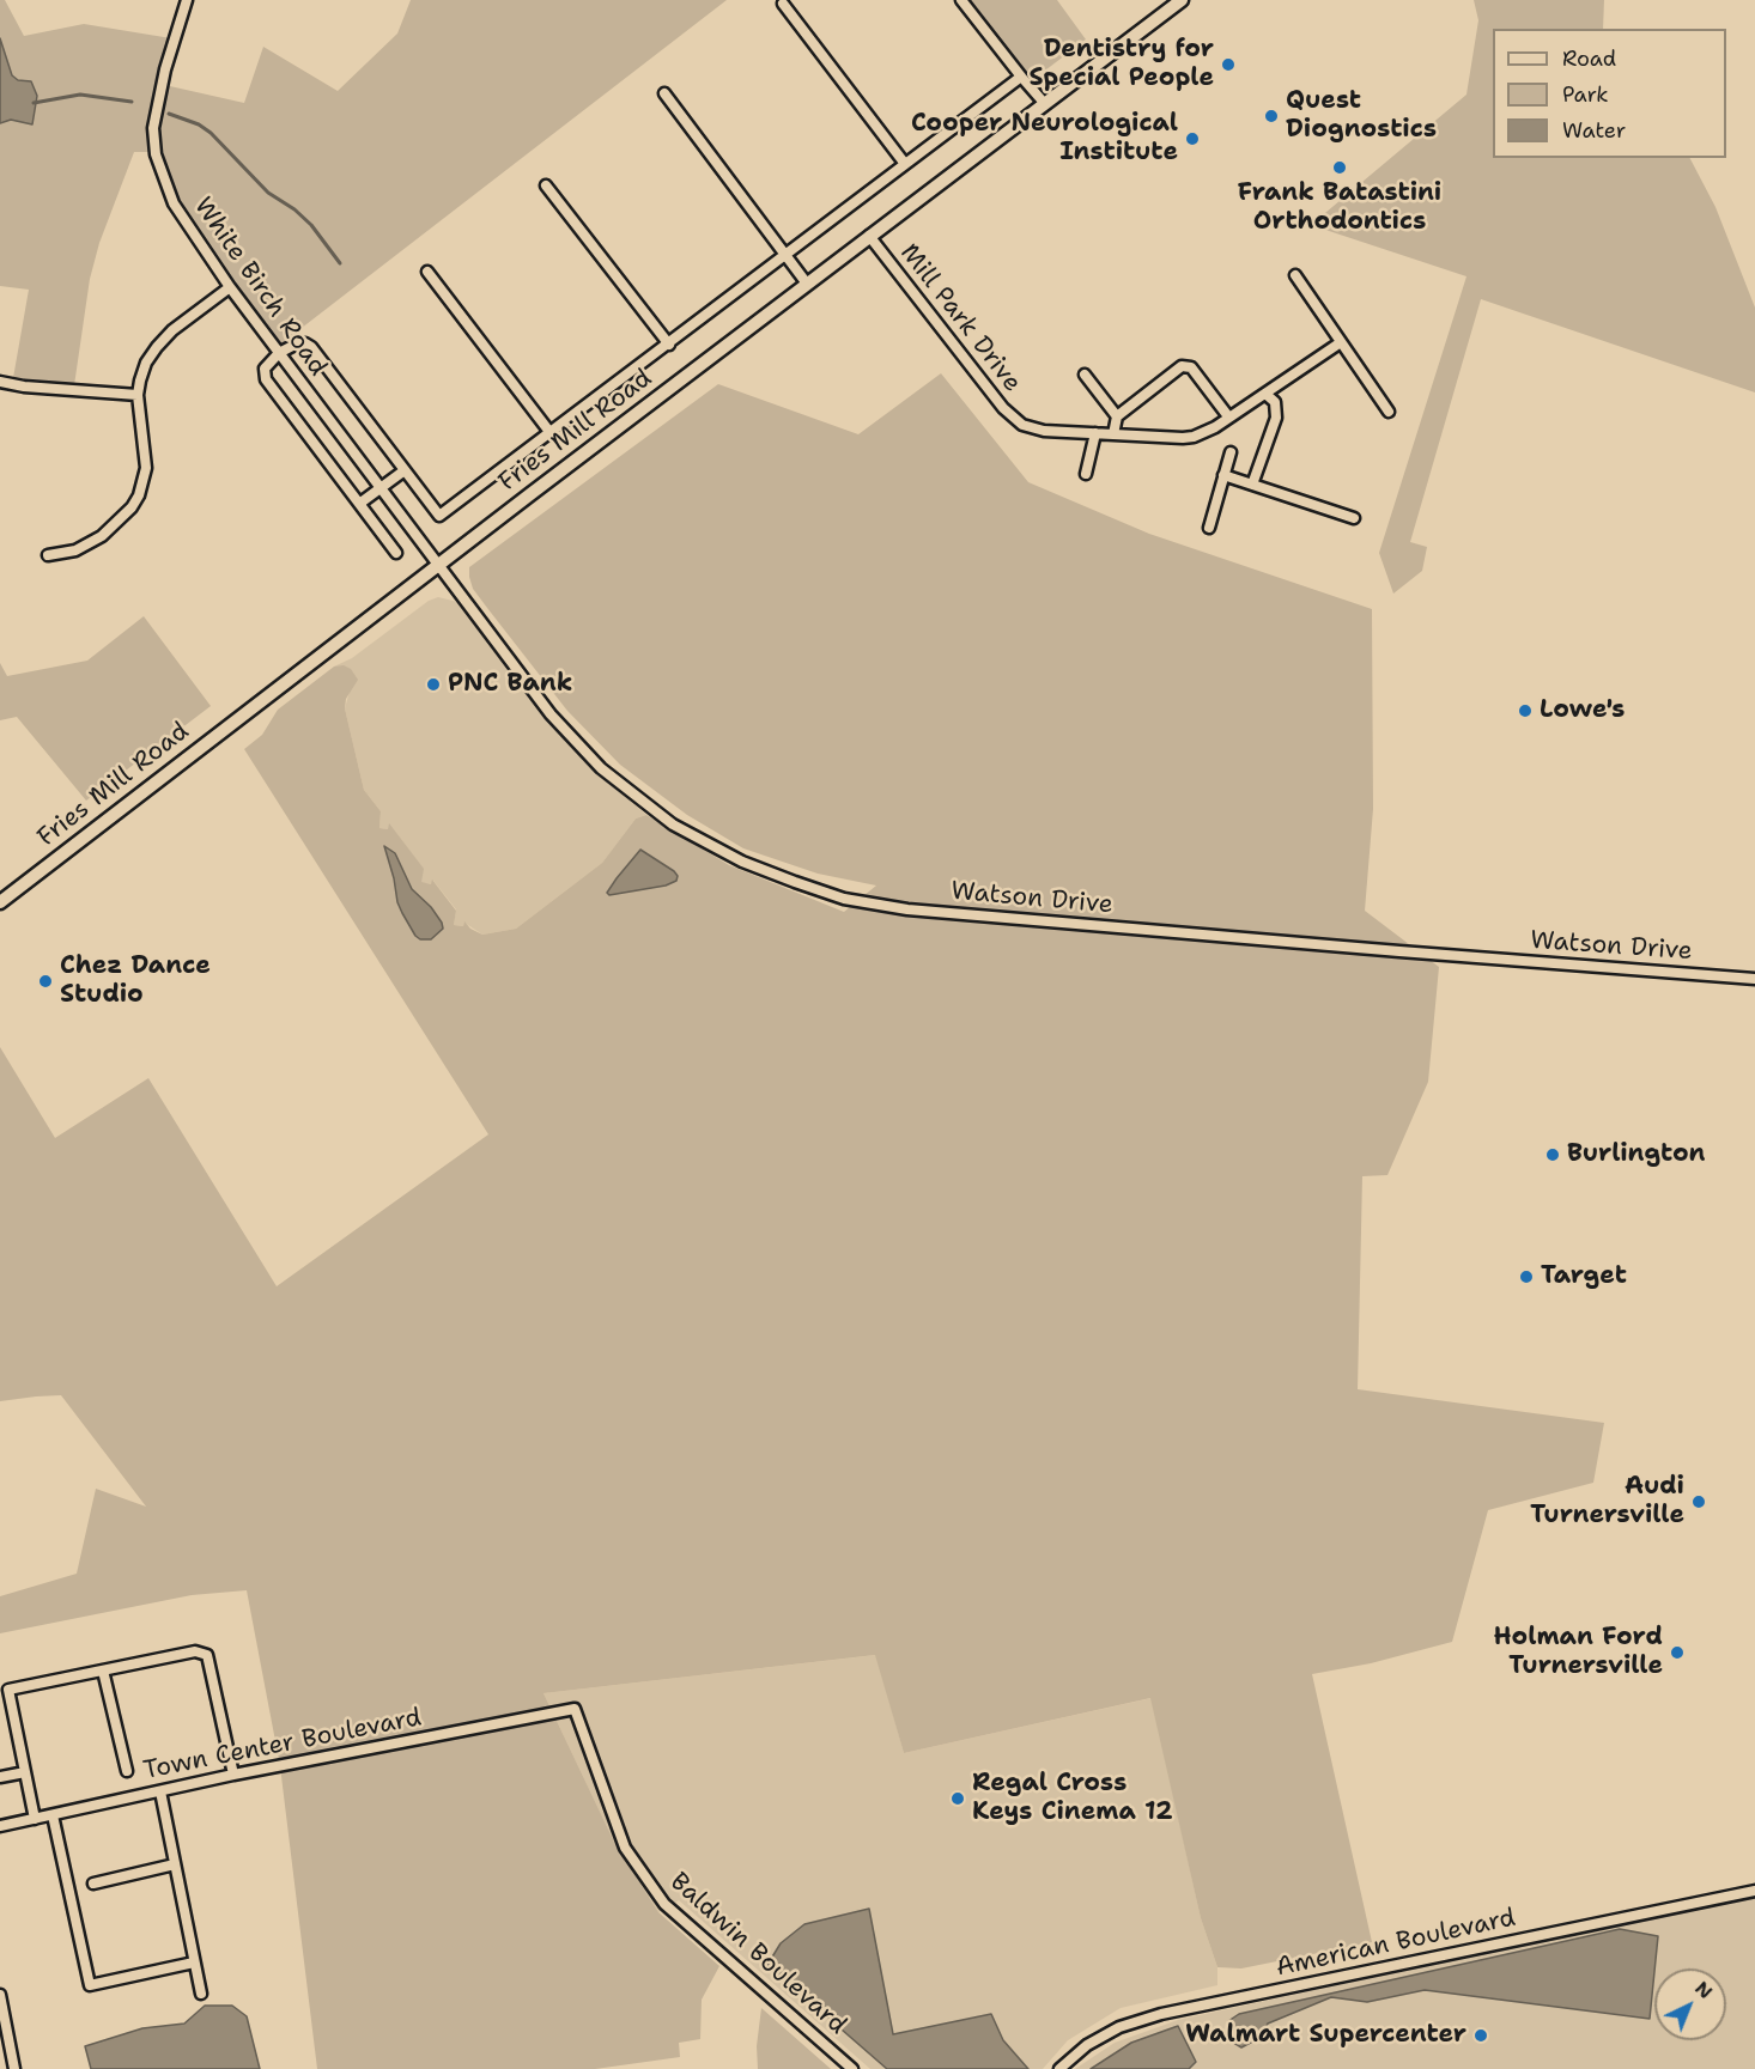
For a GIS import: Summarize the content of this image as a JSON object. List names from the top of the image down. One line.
{"streets":{"main road":["Fries Mill Road"],"street":["White Birch Road","Mill Park Drive","Watson Drive","Town Center Boulevard","American Boulevard","Baldwin Boulevard"]},"crossings":[["White Birch Road","Fries Mill Road"],["White Birch Road","Watson Drive"],["Mill Park Drive","Fries Mill Road"],["Fries Mill Road","Watson Drive"],["Town Center Boulevard","Baldwin Boulevard"]],"places":["Dentistry for Special People","Quest Diognostics","Cooper Neurological Institute","Frank Batastini Orthodontics","PNC Bank","Lowe's","Chez Dance Studio","Burlington","Target","Audi Turnersville","Holman Ford Turnersville","Regal Cross Keys Cinema 12","Walmart Supercenter"],"legend":["Road","Park","Water"],"north":"top right"}
